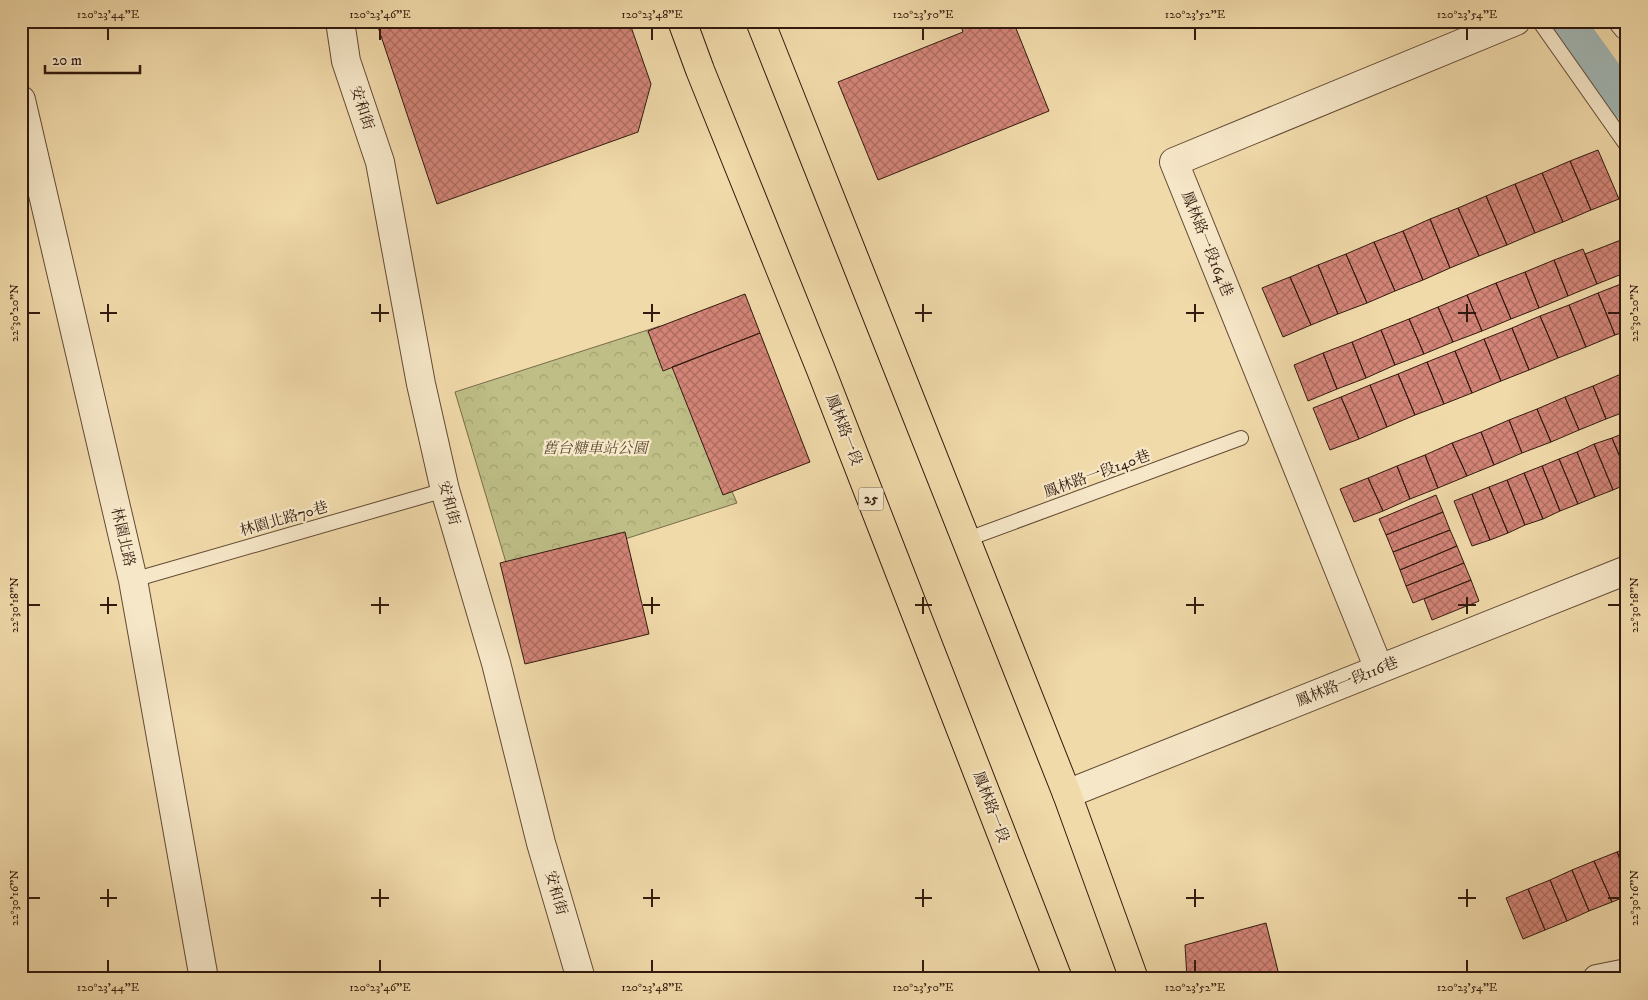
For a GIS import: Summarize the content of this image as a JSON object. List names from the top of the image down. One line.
{"streets":{"main road":["鳳林路一段","25"],"street":["安和街","鳳林路一段164巷","林園北路","鳳林路一段116巷"],"lane":["鳳林路一段140巷","林園北路70巷"]},"crossings":[["安和街","林園北路70巷"],["鳳林路一段164巷","鳳林路一段116巷"],["林園北路70巷","林園北路"]],"parks":["舊台糖車站公園"],"scale_bar":"20 m","coordinates":["120°23'44\"E","120°23'46\"E","120°23'48\"E","120°23'50\"E","120°23'52\"E","120°23'54\"E","22°30'20\"N","22°30'18\"N","22°30'16\"N"]}
